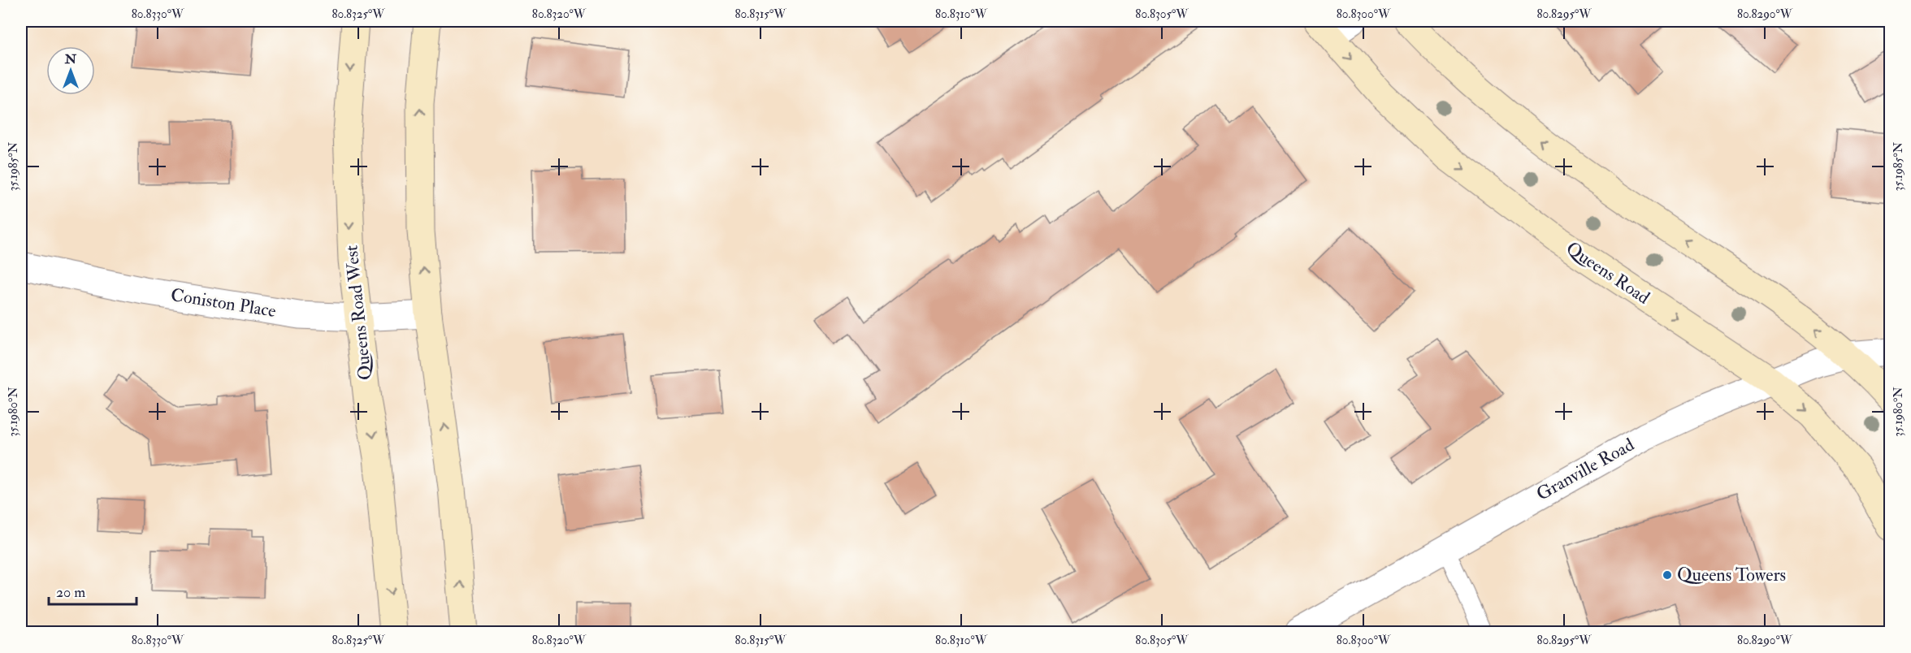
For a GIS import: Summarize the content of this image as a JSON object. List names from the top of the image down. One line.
{"streets":{"main road":["Queens Road","Queens Road West"],"street":["Coniston Place","Granville Road"]},"crossings":[["Queens Road","Granville Road"],["Coniston Place","Queens Road West"]],"places":["Queens Towers"],"scale_bar":"20 m","north":"top","coordinates":["80.8330°W","80.8325°W","80.8320°W","80.8315°W","80.8310°W","80.8305°W","80.8300°W","80.8295°W","80.8290°W","35.1985°N","35.1980°N"]}
